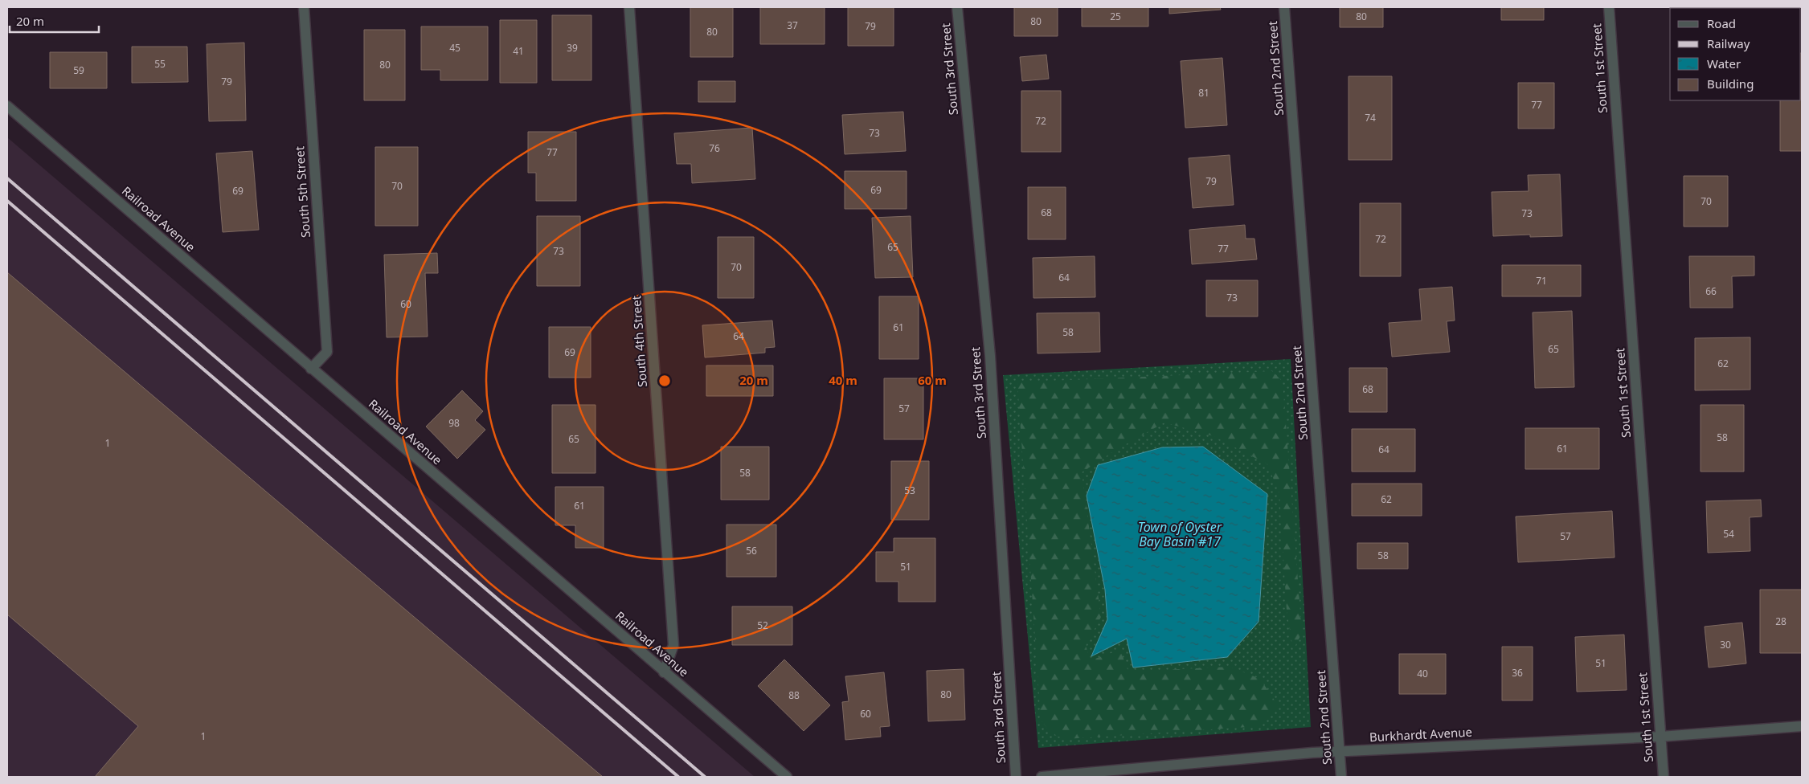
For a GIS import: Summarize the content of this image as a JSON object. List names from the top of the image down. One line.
{"streets":{"street":["South 2nd Street","South 1st Street","South 3rd Street","South 5th Street","Railroad Avenue","South 4th Street","Burkhardt Avenue"]},"crossings":[["South 2nd Street","Burkhardt Avenue"],["South 1st Street","Burkhardt Avenue"],["South 5th Street","Railroad Avenue"],["Railroad Avenue","South 4th Street"]],"water":["Town of Oyster Bay Basin #17"],"house_numbers":["25","80","80","37","79","80","45","39","41","55","80","59","79","81","77","74","72","73","76","77","79","70","69","69","70","68","73","72","65","77","73","70","64","71","66","73","60","61","58","64","65","69","62","68","57","98","58","65","1","61","64","58","53","62","61","54","57","56","58","51","28","52","30","51","36","40","80","88","60","1"],"legend":["Road","Railway","Water","Building"],"scale_bar":"20 m","rings":["20 m","40 m","60 m"]}
